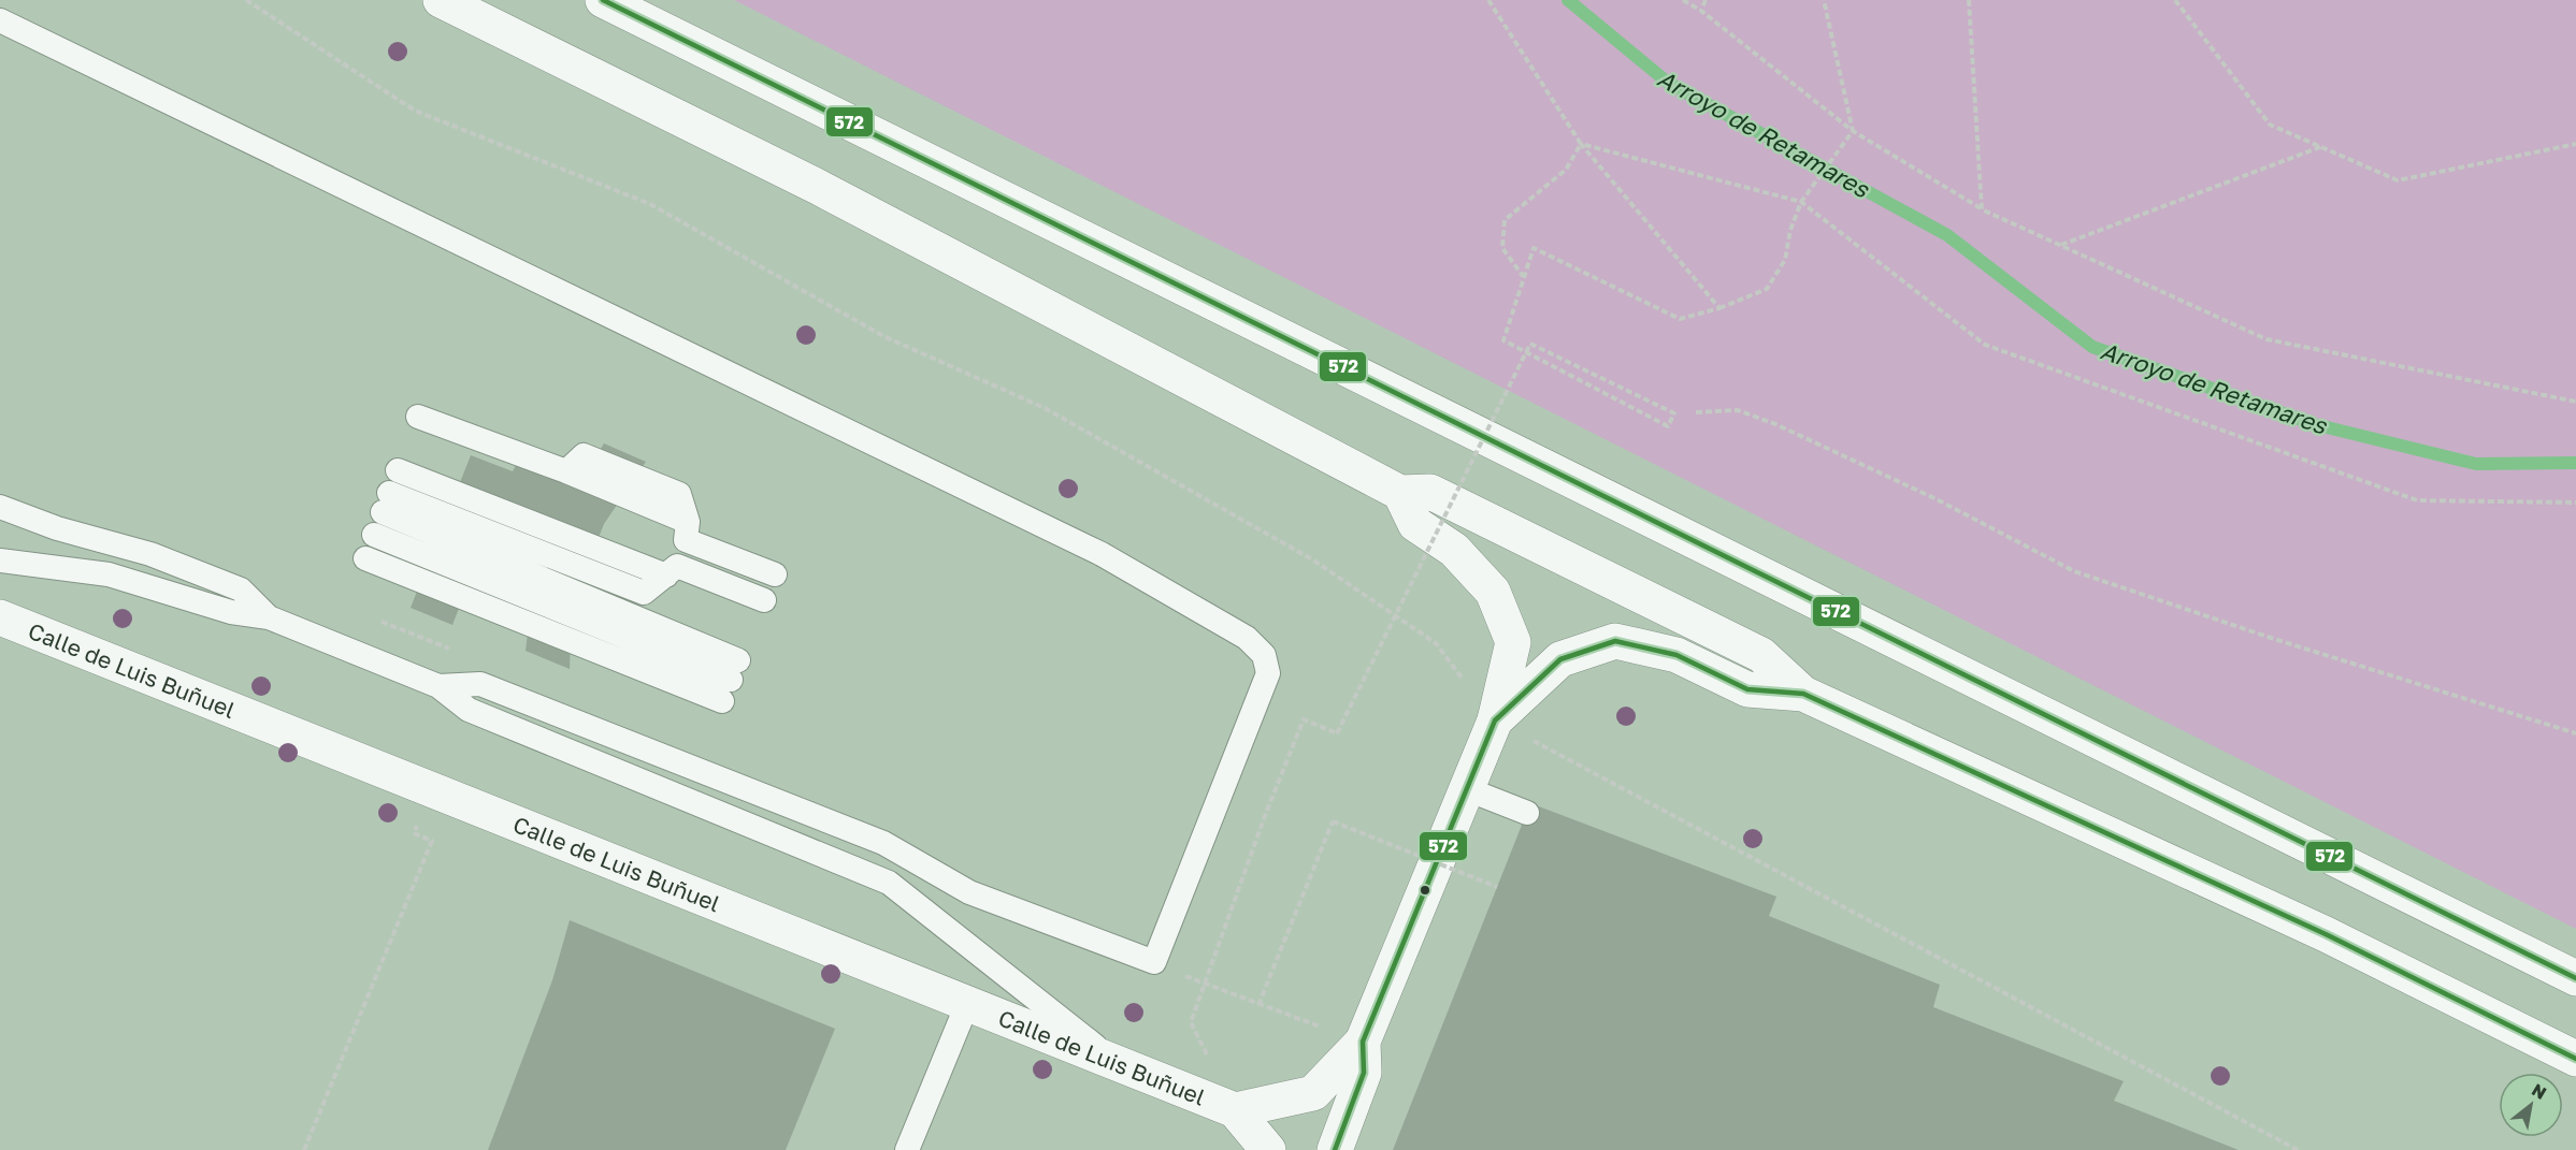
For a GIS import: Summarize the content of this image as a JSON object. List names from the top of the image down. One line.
{"streets":{"main road":["Calle de Luis Buñuel"]},"water":["Arroyo de Retamares"],"lines":["transit line 572"],"north":"top right"}
